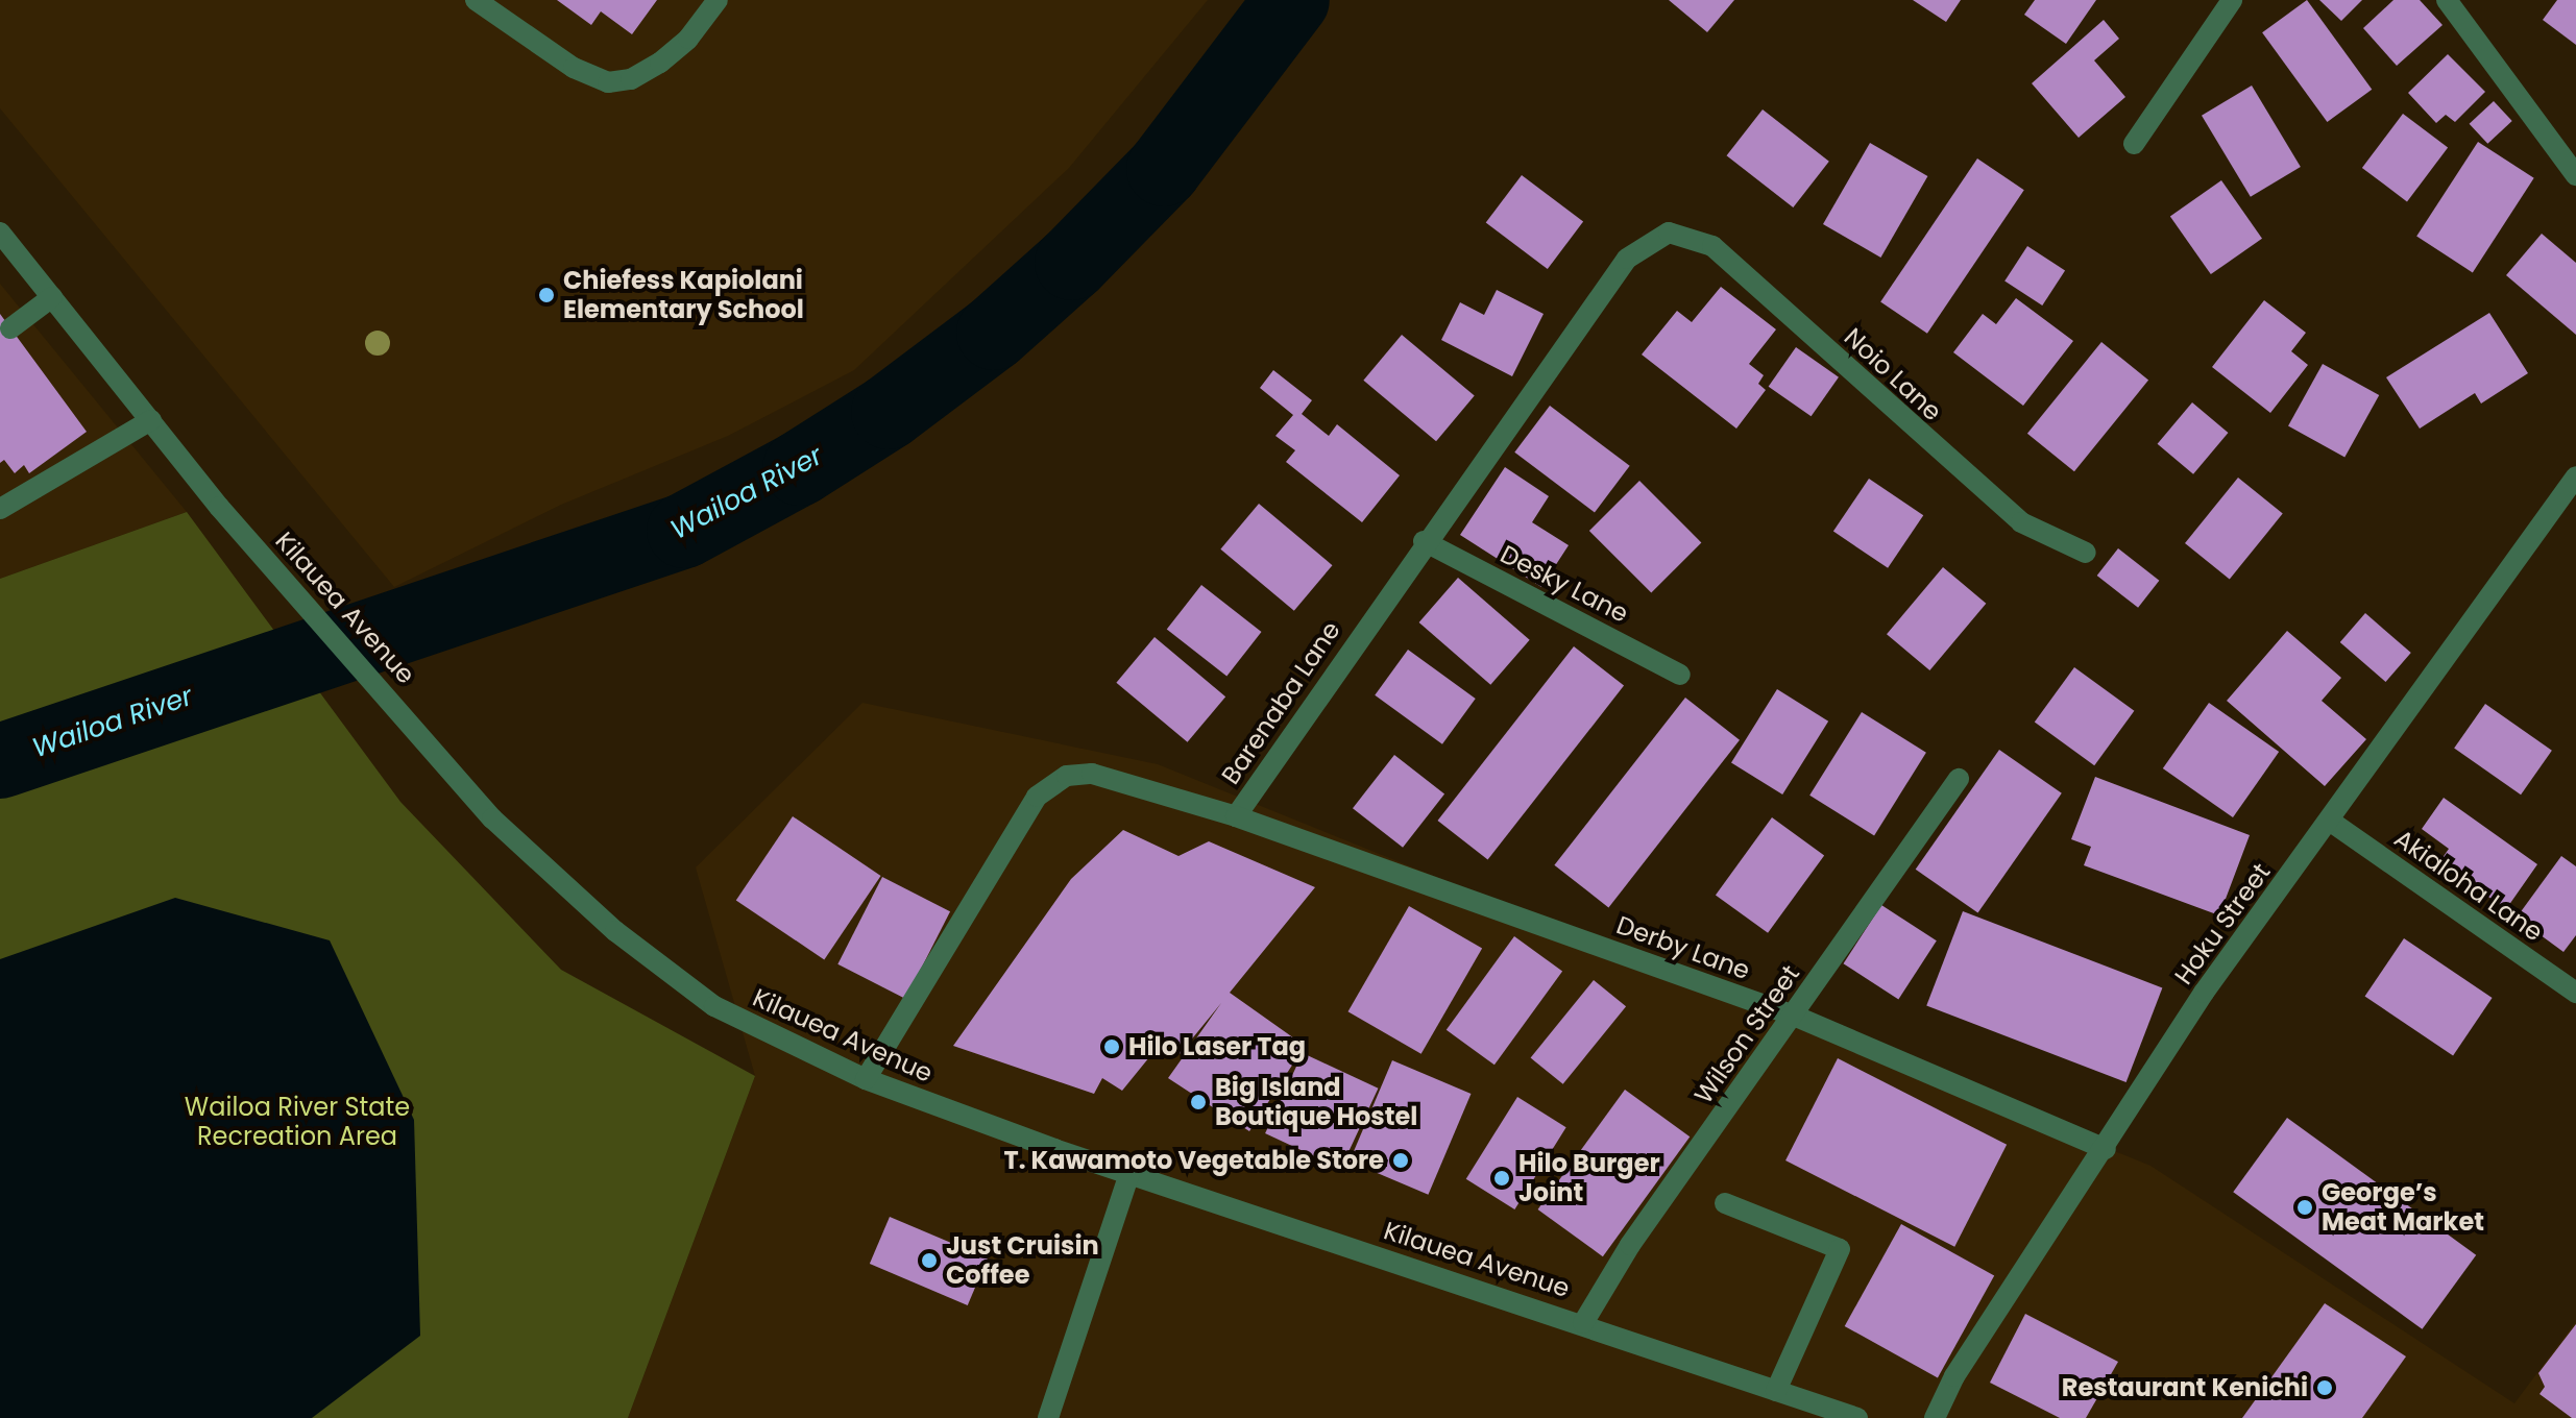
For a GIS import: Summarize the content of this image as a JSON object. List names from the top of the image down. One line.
{"streets":{"street":["Noio Lane","Desky Lane","Kilauea Avenue","Barenaba Lane","Akialoha Lane","Hoku Street","Derby Lane","Wilson Street"]},"crossings":[["Noio Lane","Barenaba Lane"],["Desky Lane","Barenaba Lane"],["Kilauea Avenue","Barenaba Lane"],["Kilauea Avenue","Wilson Street"],["Barenaba Lane","Derby Lane"],["Akialoha Lane","Hoku Street"],["Hoku Street","Derby Lane"],["Derby Lane","Wilson Street"]],"water":["Wailoa River"],"parks":["Wailoa River State Recreation Area"],"places":["Chiefess Kapiolani Elementary School","Hilo Laser Tag","Big Island Boutique Hostel","T. Kawamoto Vegetable Store","Hilo Burger Joint","George’s Meat Market","Just Cruisin Coffee","Restaurant Kenichi"]}
